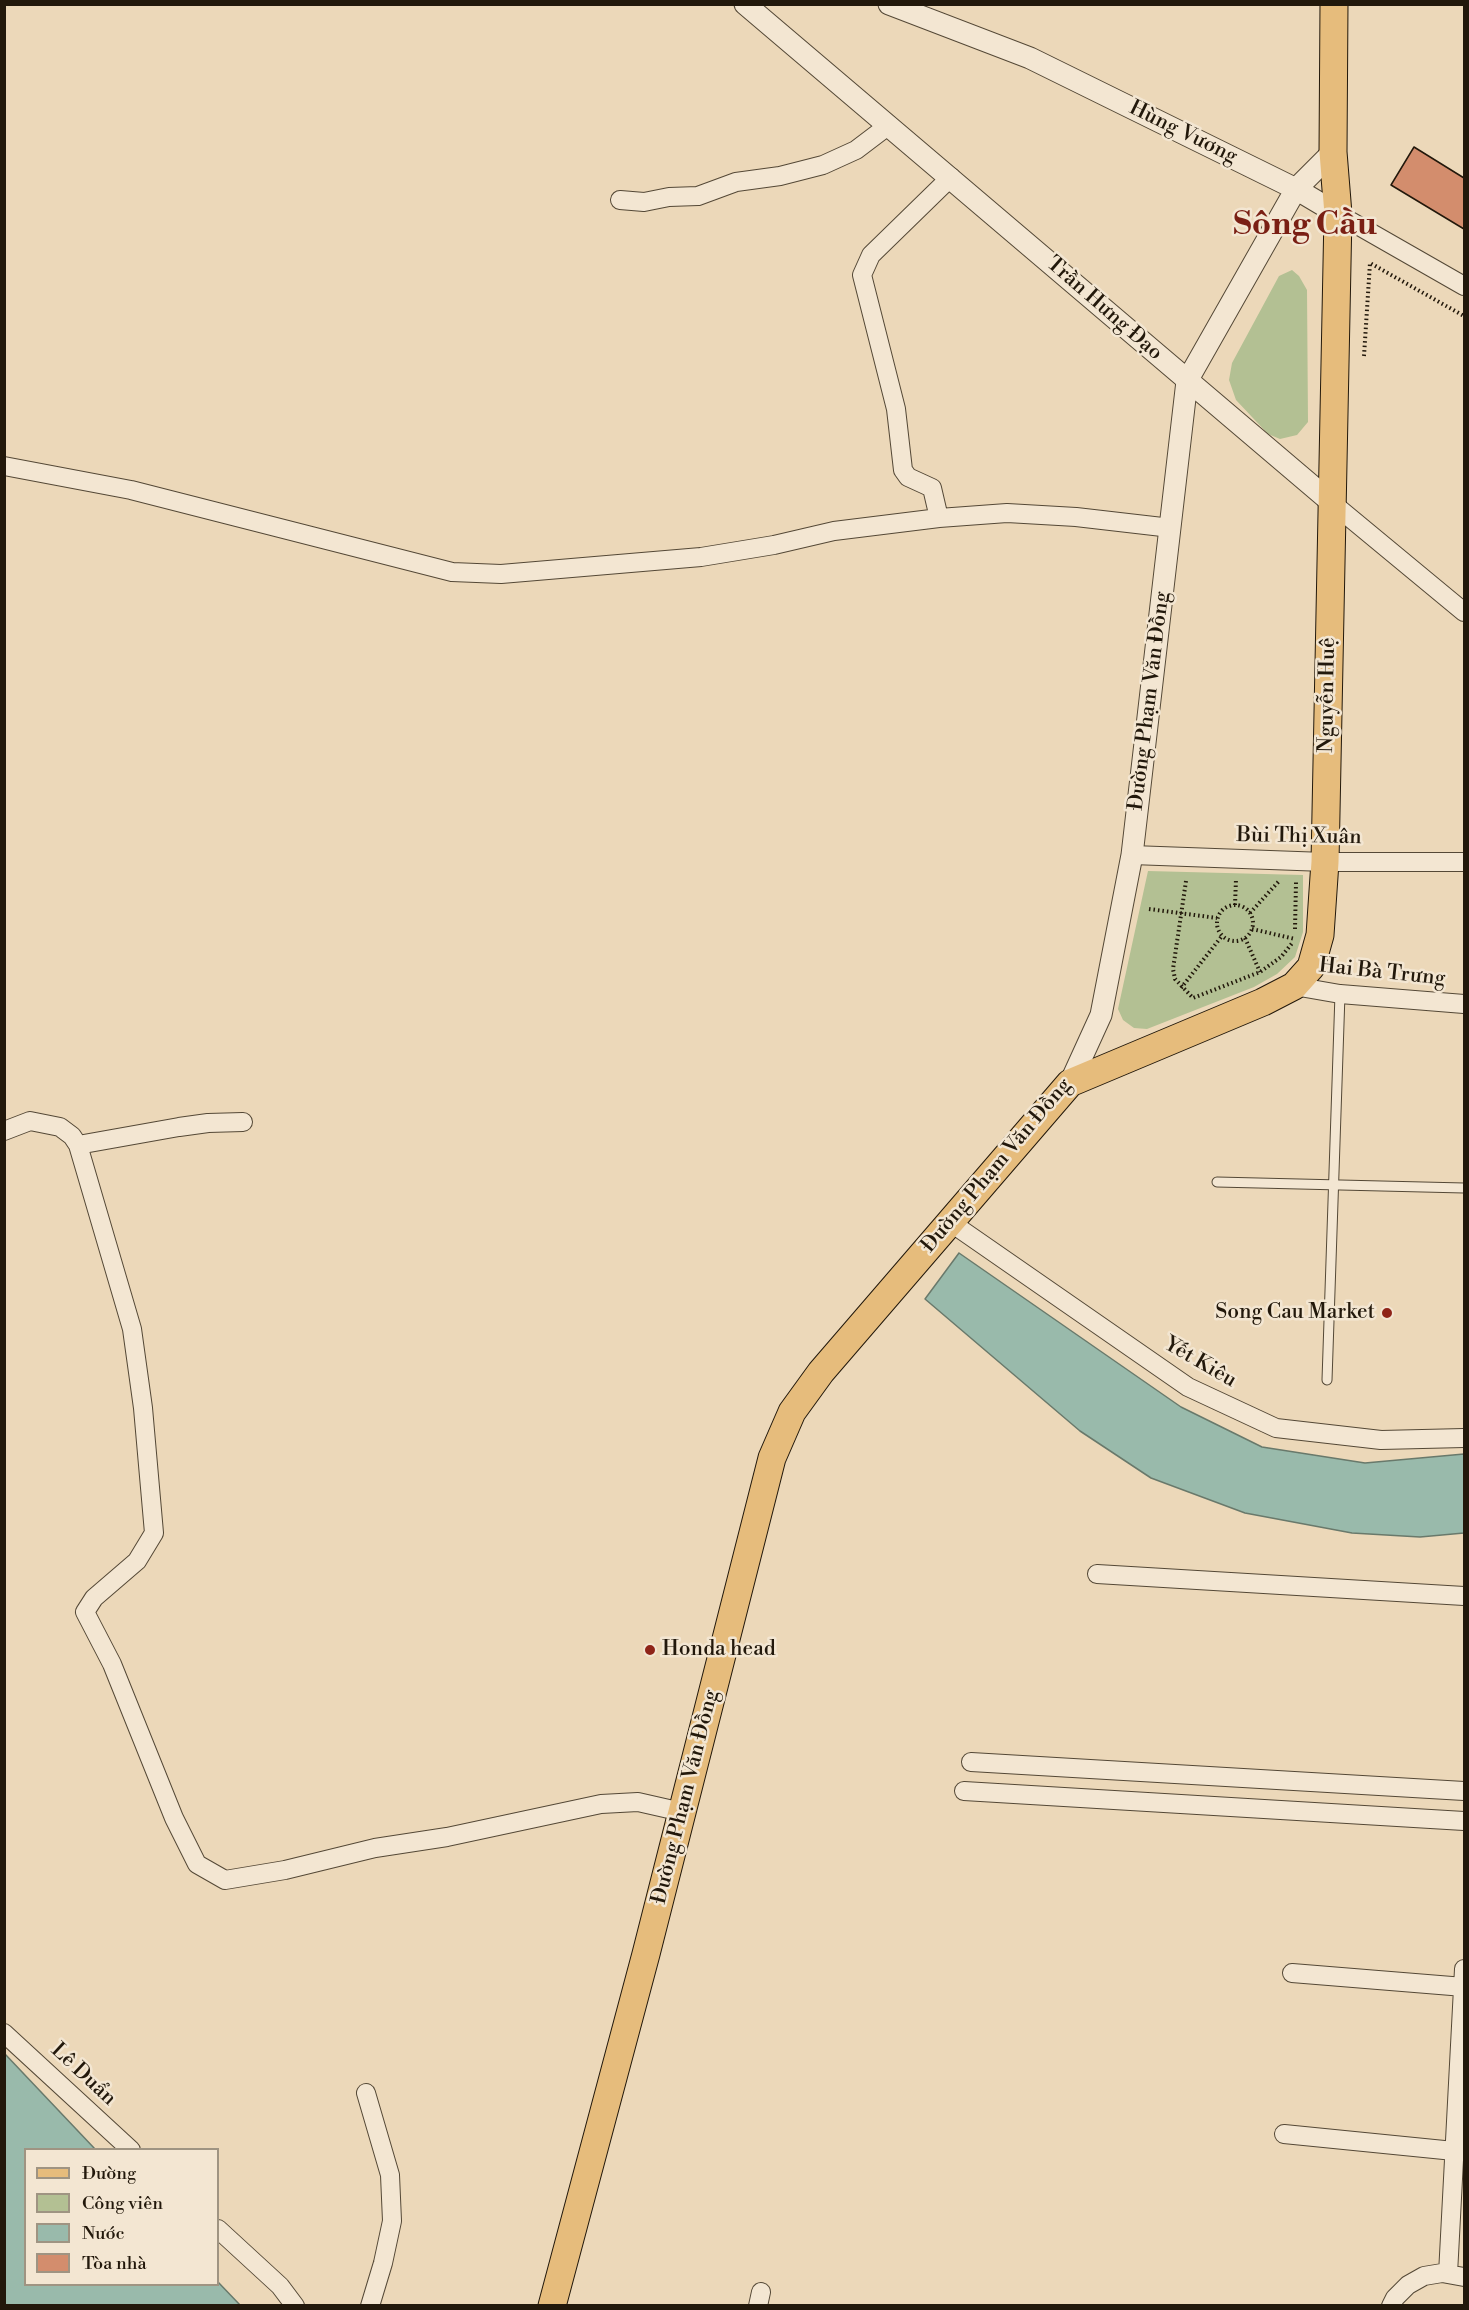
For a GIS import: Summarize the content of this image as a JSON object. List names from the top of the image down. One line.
{"streets":{"main road":["Nguyễn Huệ","Đường Phạm Văn Đồng"],"street":["Hùng Vương","Trần Hưng Đạo","Bùi Thị Xuân","Hai Bà Trưng","Yết Kiêu","Lê Duẩn"]},"crossings":[["Hùng Vương","Nguyễn Huệ"],["Hùng Vương","Đường Phạm Văn Đồng"],["Trần Hưng Đạo","Nguyễn Huệ"],["Trần Hưng Đạo","Đường Phạm Văn Đồng"],["Nguyễn Huệ","Đường Phạm Văn Đồng"],["Nguyễn Huệ","Bùi Thị Xuân"],["Nguyễn Huệ","Hai Bà Trưng"],["Đường Phạm Văn Đồng","Bùi Thị Xuân"],["Đường Phạm Văn Đồng","Yết Kiêu"]],"districts":["Sông Cầu"],"places":["Song Cau Market","Honda head"],"legend":["Đường","Công viên","Nước","Tòa nhà"]}
